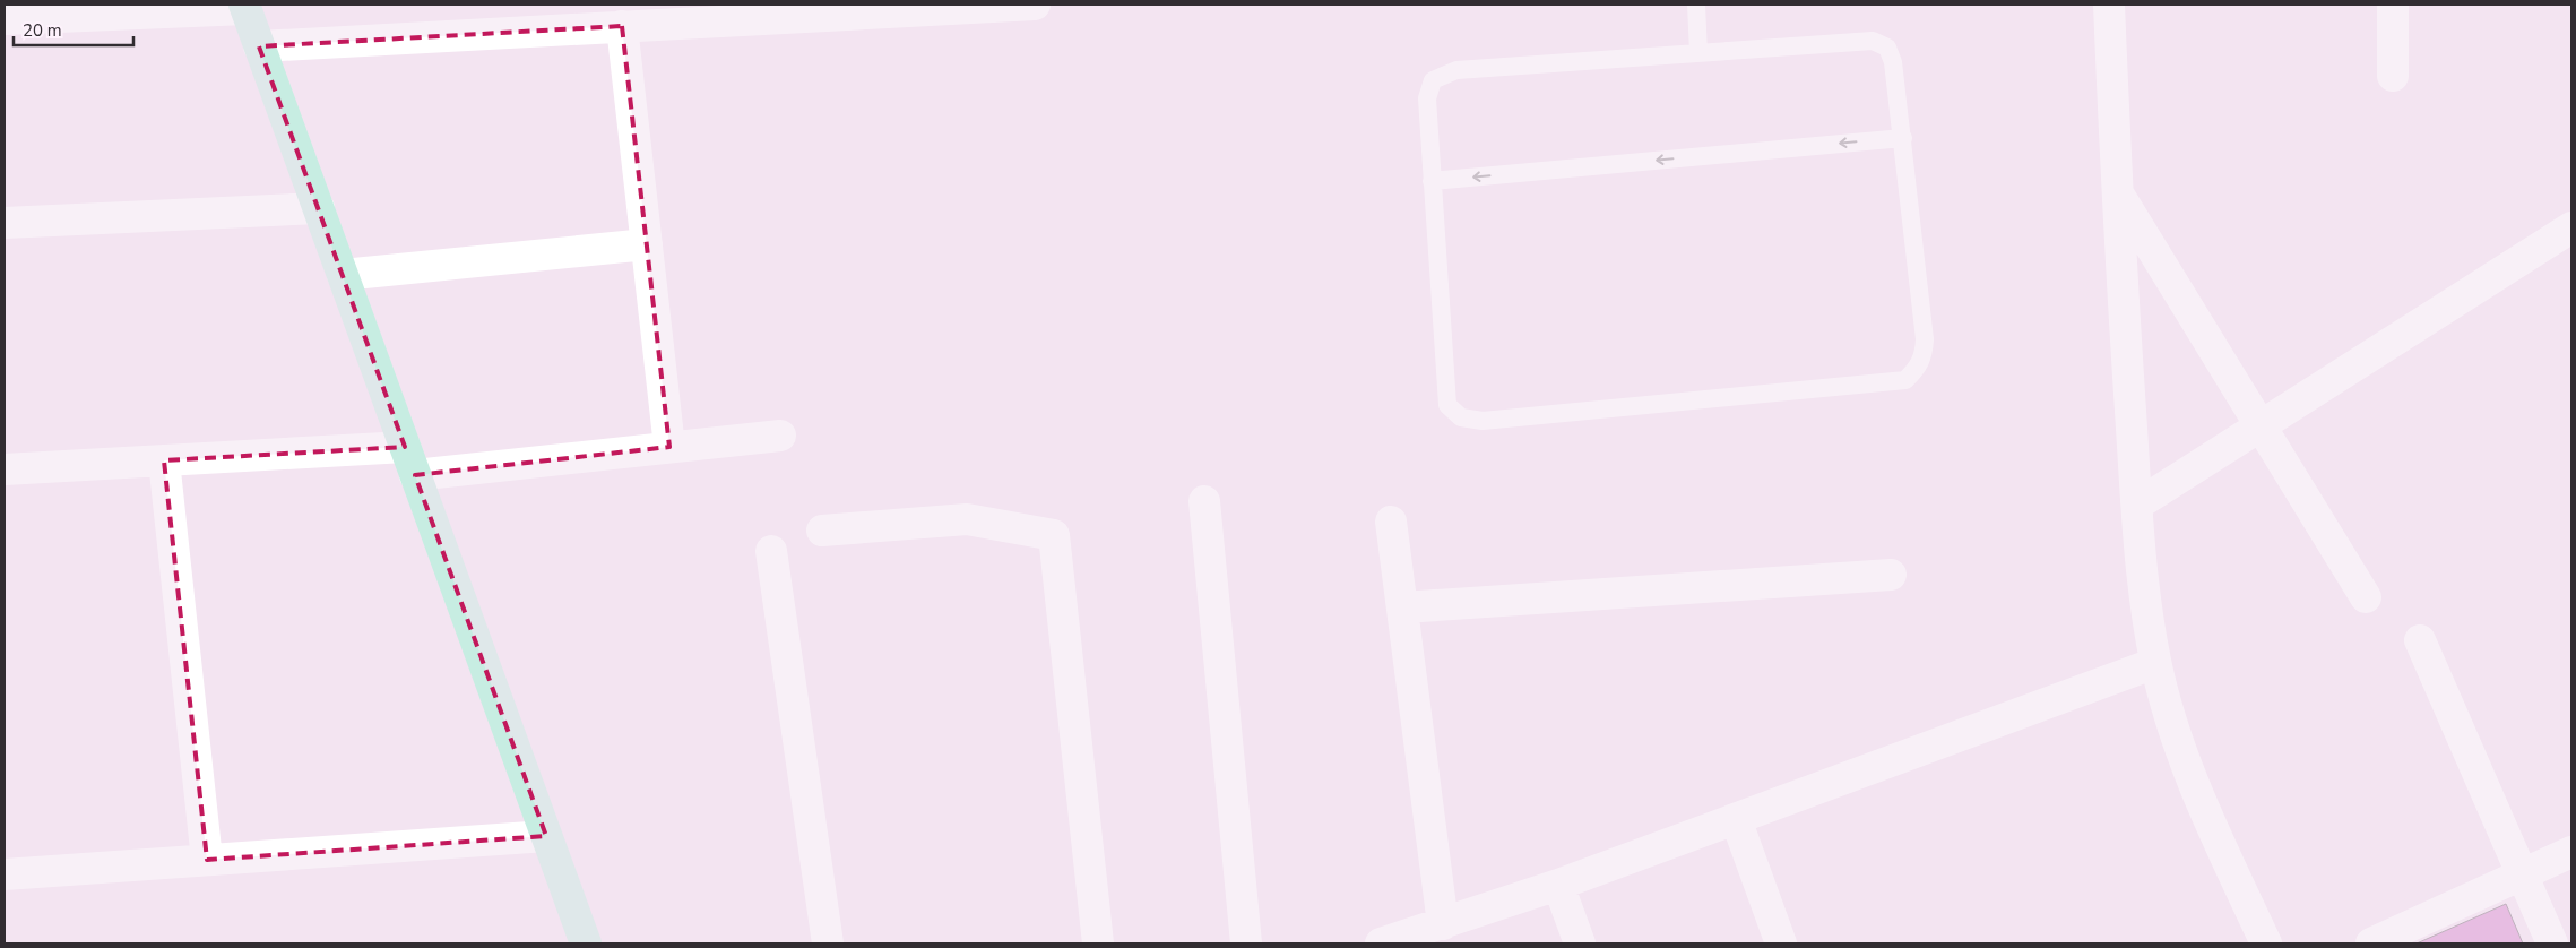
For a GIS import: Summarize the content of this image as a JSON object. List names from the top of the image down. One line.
{"scale_bar":"20 m"}
